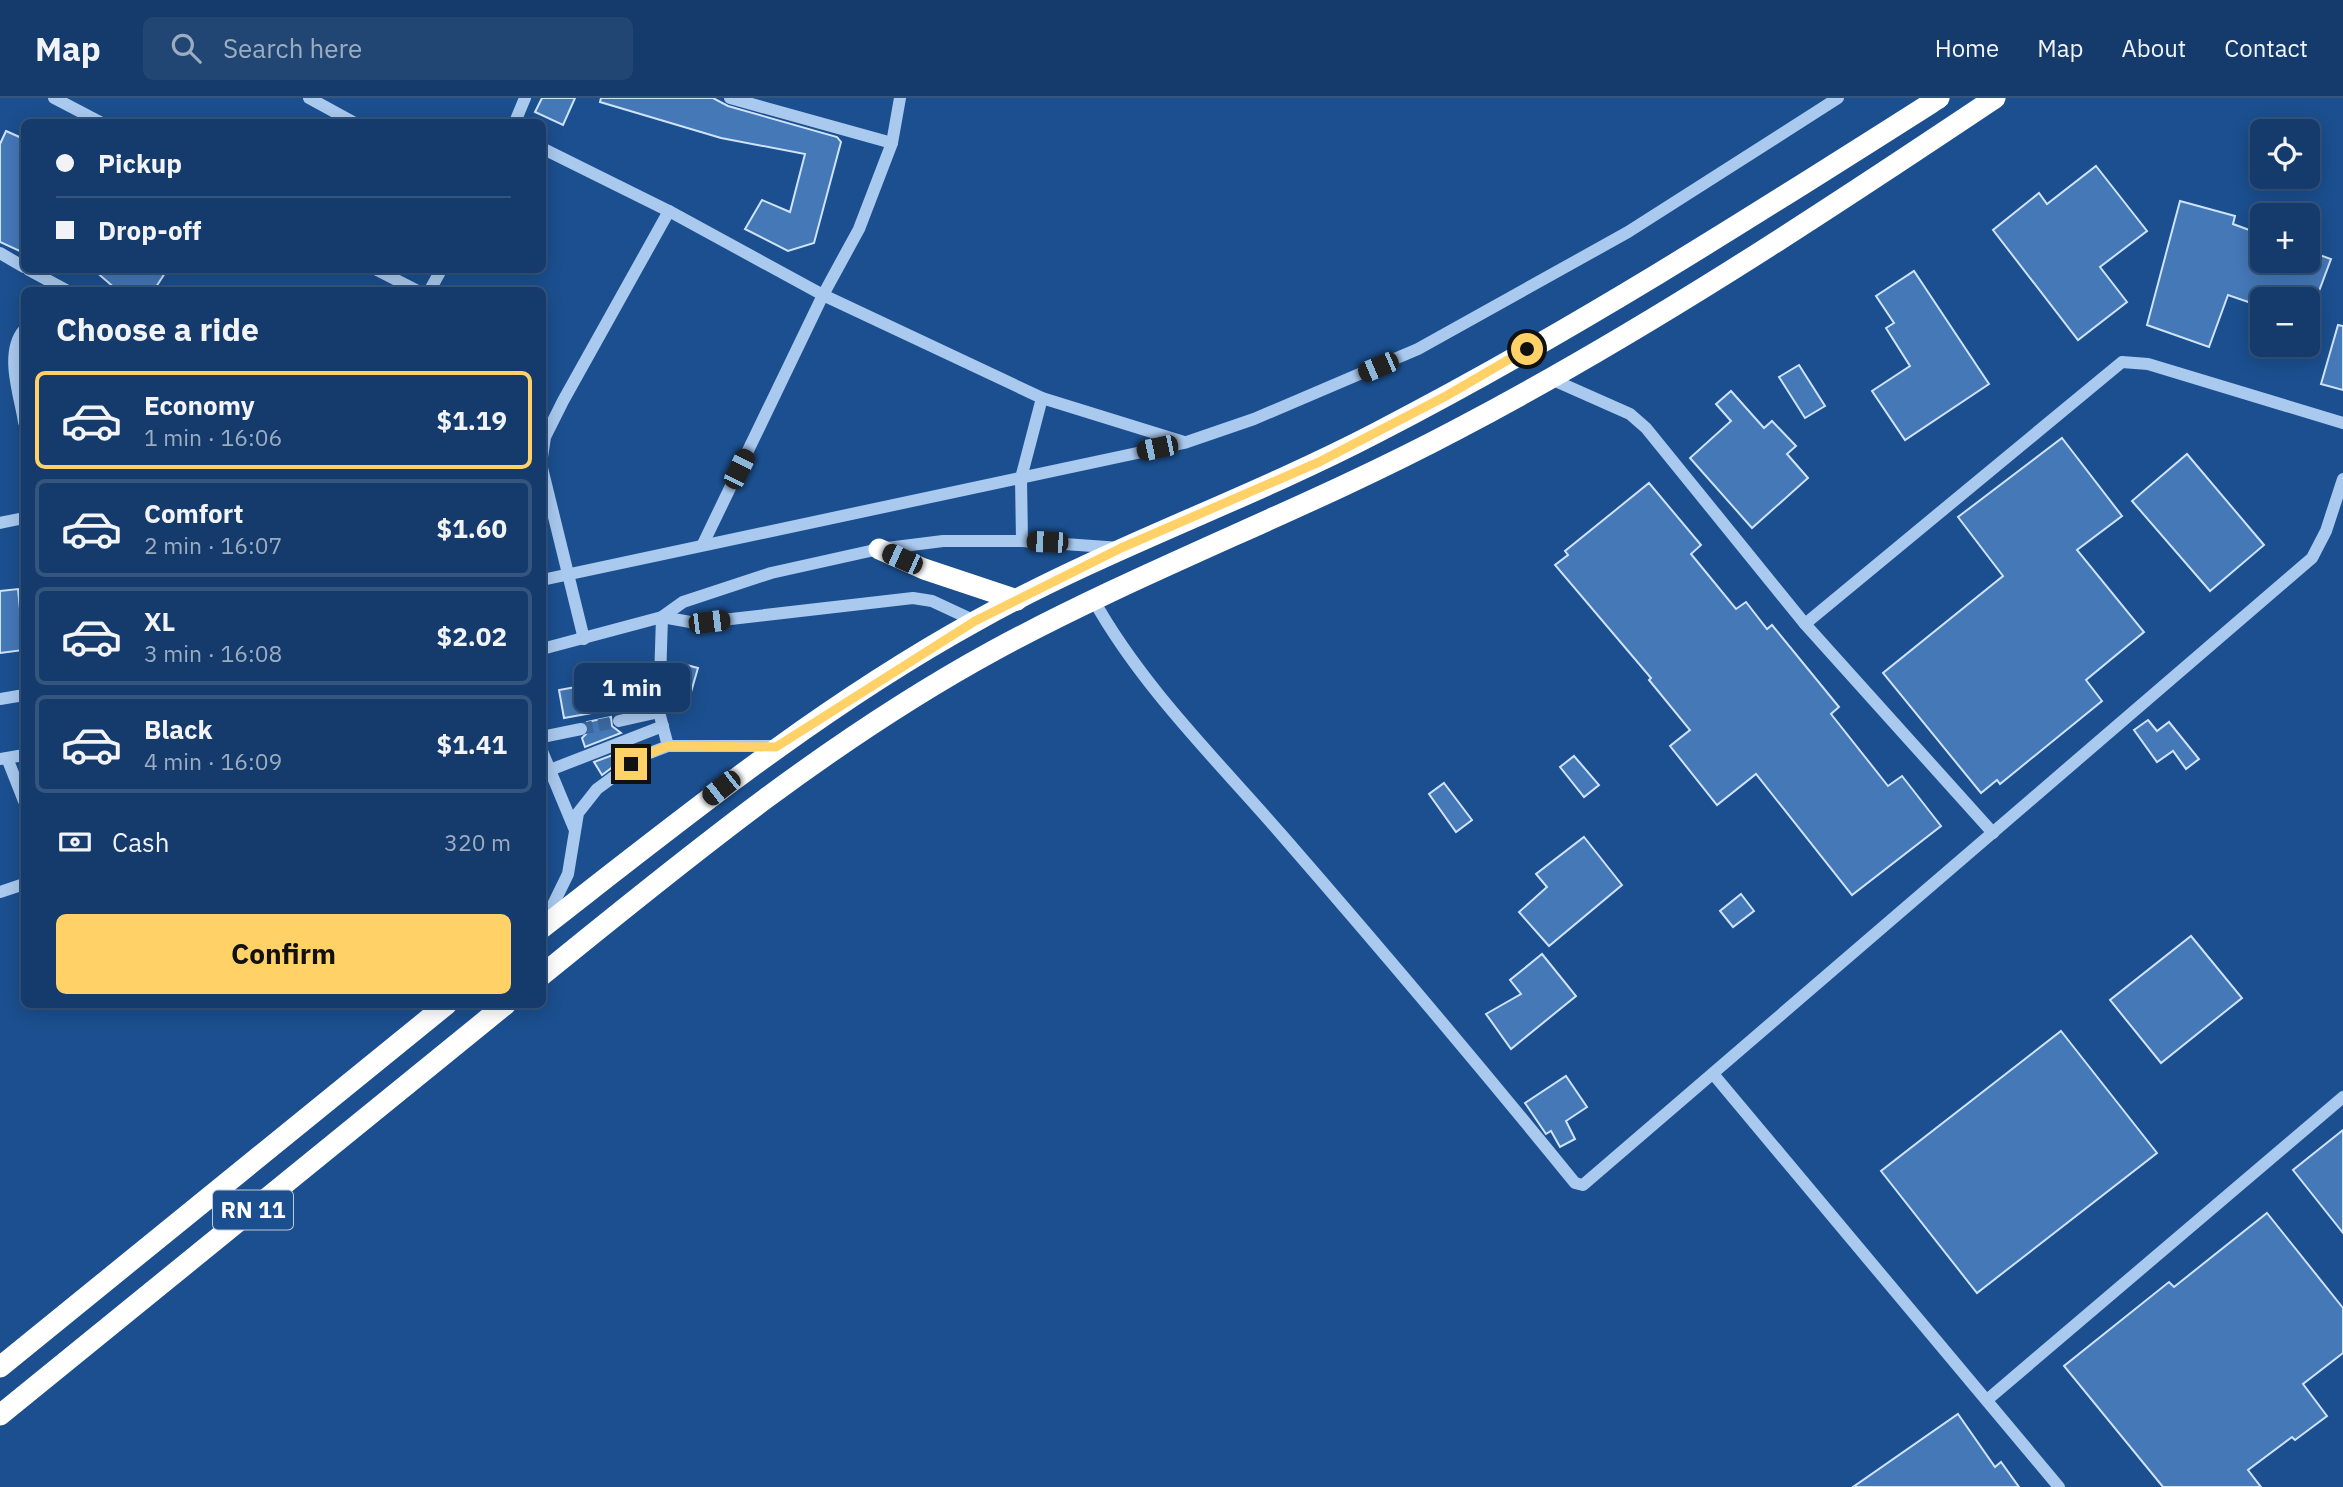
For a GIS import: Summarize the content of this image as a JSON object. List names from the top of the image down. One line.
{"streets":{"highway":["RN 11"]},"page":{"header":"Map","search":"Search here","nav":["Home","Map","About","Contact"],"map_buttons":["+","−"],"banner":["Pickup","Drop-off"],"heading":"Choose a ride","list":[{"name":"Economy","note":"1 min · 16:06","value":"$1.19"},{"name":"Comfort","note":"2 min · 16:07","value":"$1.60"},{"name":"XL","note":"3 min · 16:08","value":"$2.02"},{"name":"Black","note":"4 min · 16:09","value":"$1.41"}],"bubble":"1 min","pay":["Cash","320 m"],"buttons":"Confirm"}}
